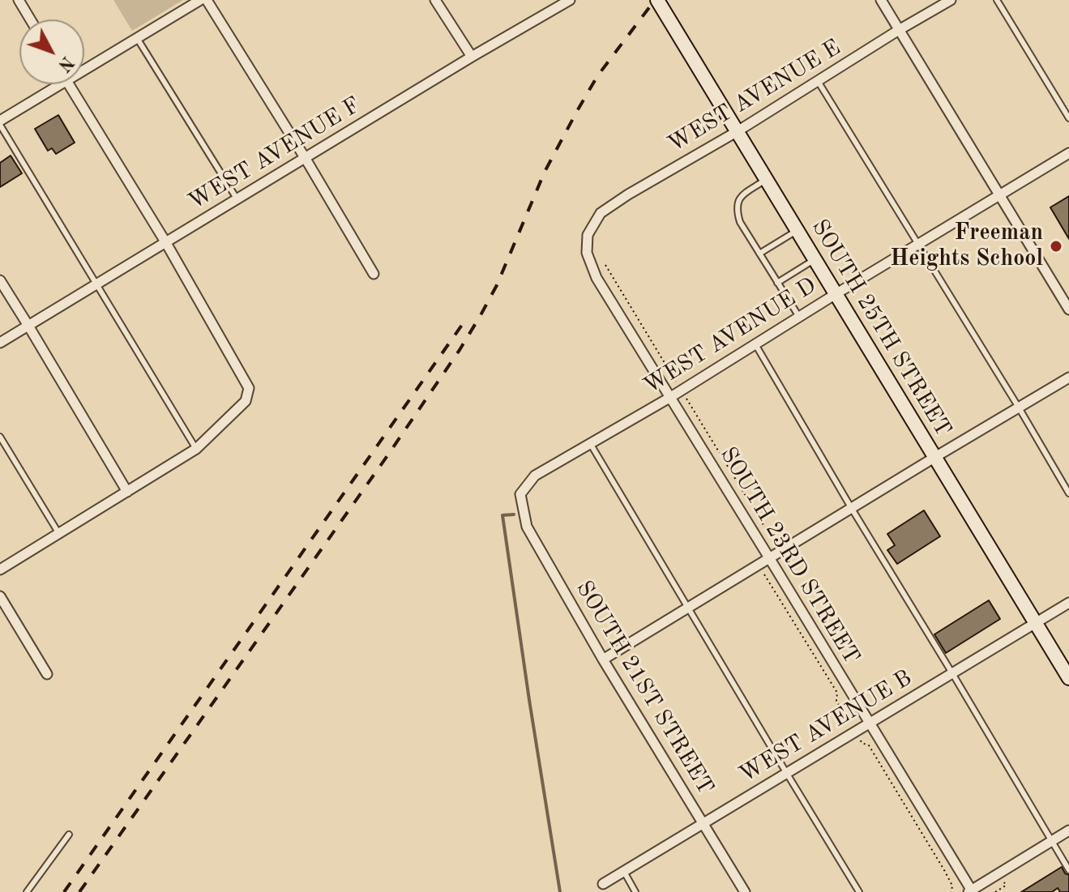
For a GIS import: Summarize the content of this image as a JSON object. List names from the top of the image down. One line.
{"streets":{"street":["WEST AVENUE E","WEST AVENUE F","SOUTH 25TH STREET","WEST AVENUE D","SOUTH 23RD STREET","SOUTH 21ST STREET","WEST AVENUE B"]},"crossings":[["WEST AVENUE E","SOUTH 25TH STREET"],["WEST AVENUE E","SOUTH 23RD STREET"],["SOUTH 25TH STREET","WEST AVENUE D"],["SOUTH 25TH STREET","WEST AVENUE B"],["WEST AVENUE D","SOUTH 23RD STREET"],["WEST AVENUE D","SOUTH 21ST STREET"],["SOUTH 23RD STREET","WEST AVENUE B"],["SOUTH 21ST STREET","WEST AVENUE B"]],"places":["Freeman Heights School"],"north":"bottom right"}
